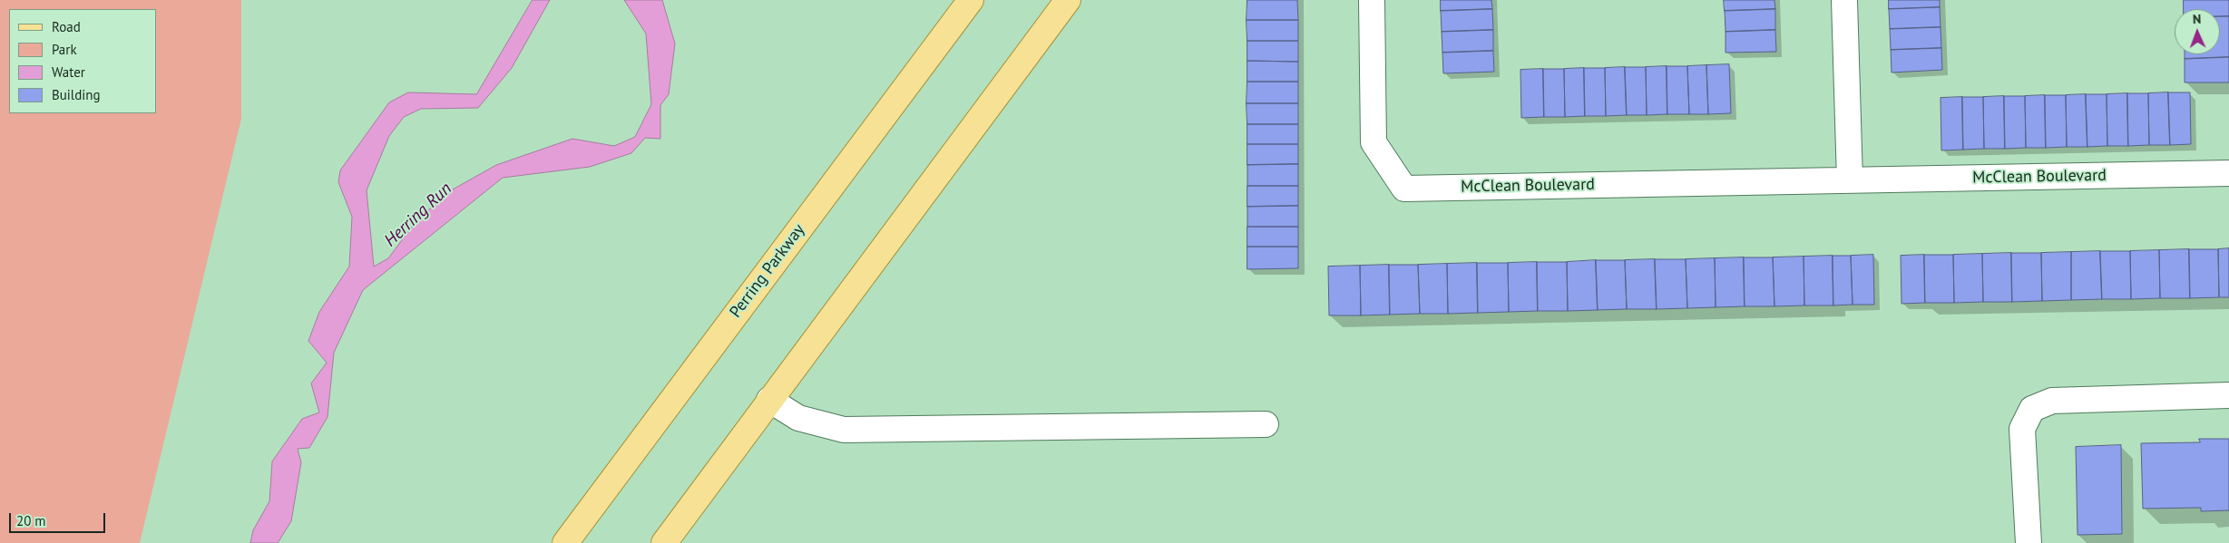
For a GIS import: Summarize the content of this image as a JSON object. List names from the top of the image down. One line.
{"streets":{"main road":["Perring Parkway"],"street":["McClean Boulevard"]},"water":["Herring Run"],"legend":["Road","Park","Water","Building"],"scale_bar":"20 m","north":"top"}
